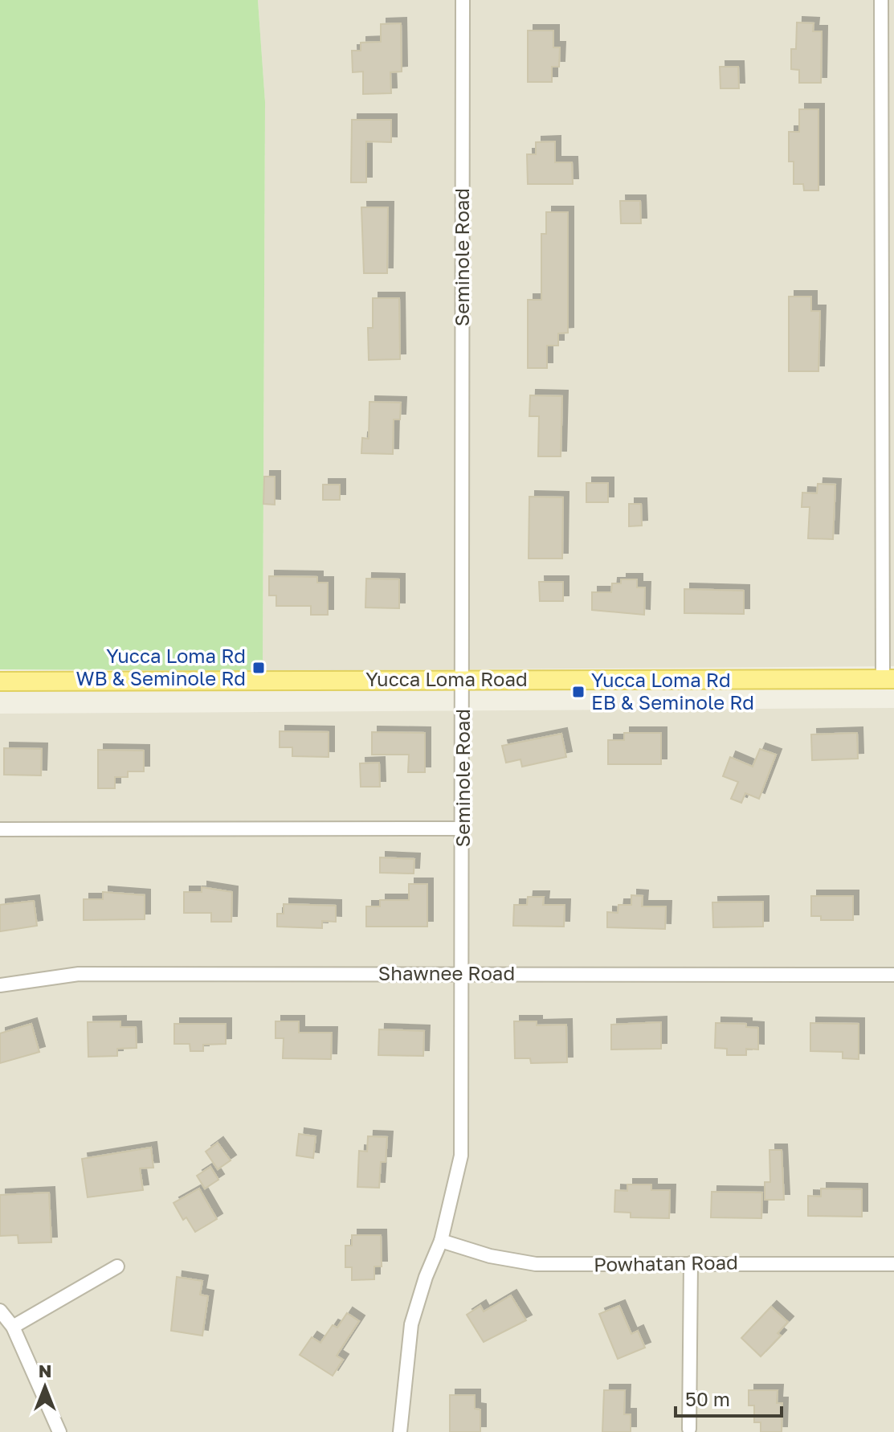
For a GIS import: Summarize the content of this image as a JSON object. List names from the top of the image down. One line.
{"streets":{"main road":["Yucca Loma Road"],"street":["Seminole Road","Shawnee Road","Powhatan Road"]},"crossings":[["Seminole Road","Yucca Loma Road"],["Seminole Road","Shawnee Road"],["Seminole Road","Powhatan Road"]],"places":{"transit":["Yucca Loma Rd WB & Seminole Rd","Yucca Loma Rd EB & Seminole Rd"]},"scale_bar":"50 m","north":"top"}
